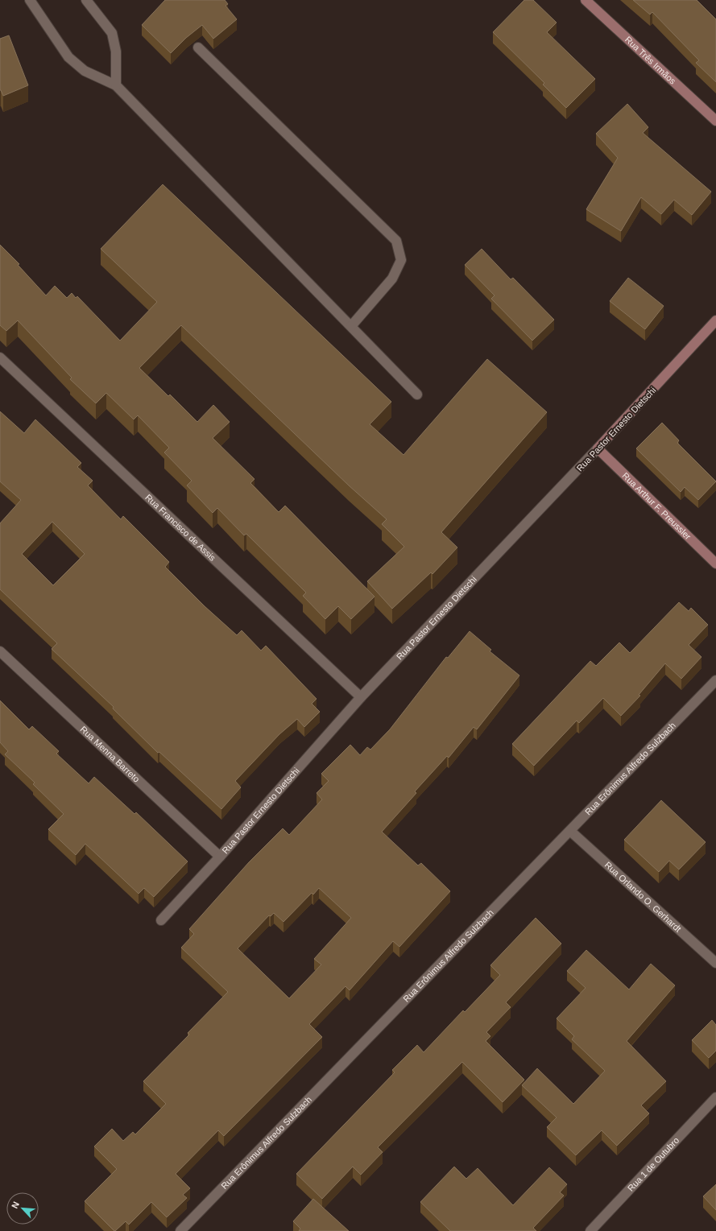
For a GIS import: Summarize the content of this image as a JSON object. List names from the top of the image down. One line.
{"streets":{"street":["Rua Três Irmãos","Rua Pastor Ernesto Dietschi","Rua Arthur F. Preussler","Rua Francisco de Assis","Rua Menna Barreto","Rua Erônimus Alfredo Sulzbach","Rua Orlando O. Gerhardt","Rua 1 de Outubro"]},"crossings":[["Rua Pastor Ernesto Dietschi","Rua Arthur F. Preussler"],["Rua Pastor Ernesto Dietschi","Rua Francisco de Assis"],["Rua Pastor Ernesto Dietschi","Rua Menna Barreto"],["Rua Erônimus Alfredo Sulzbach","Rua Orlando O. Gerhardt"]],"north":"top left"}
